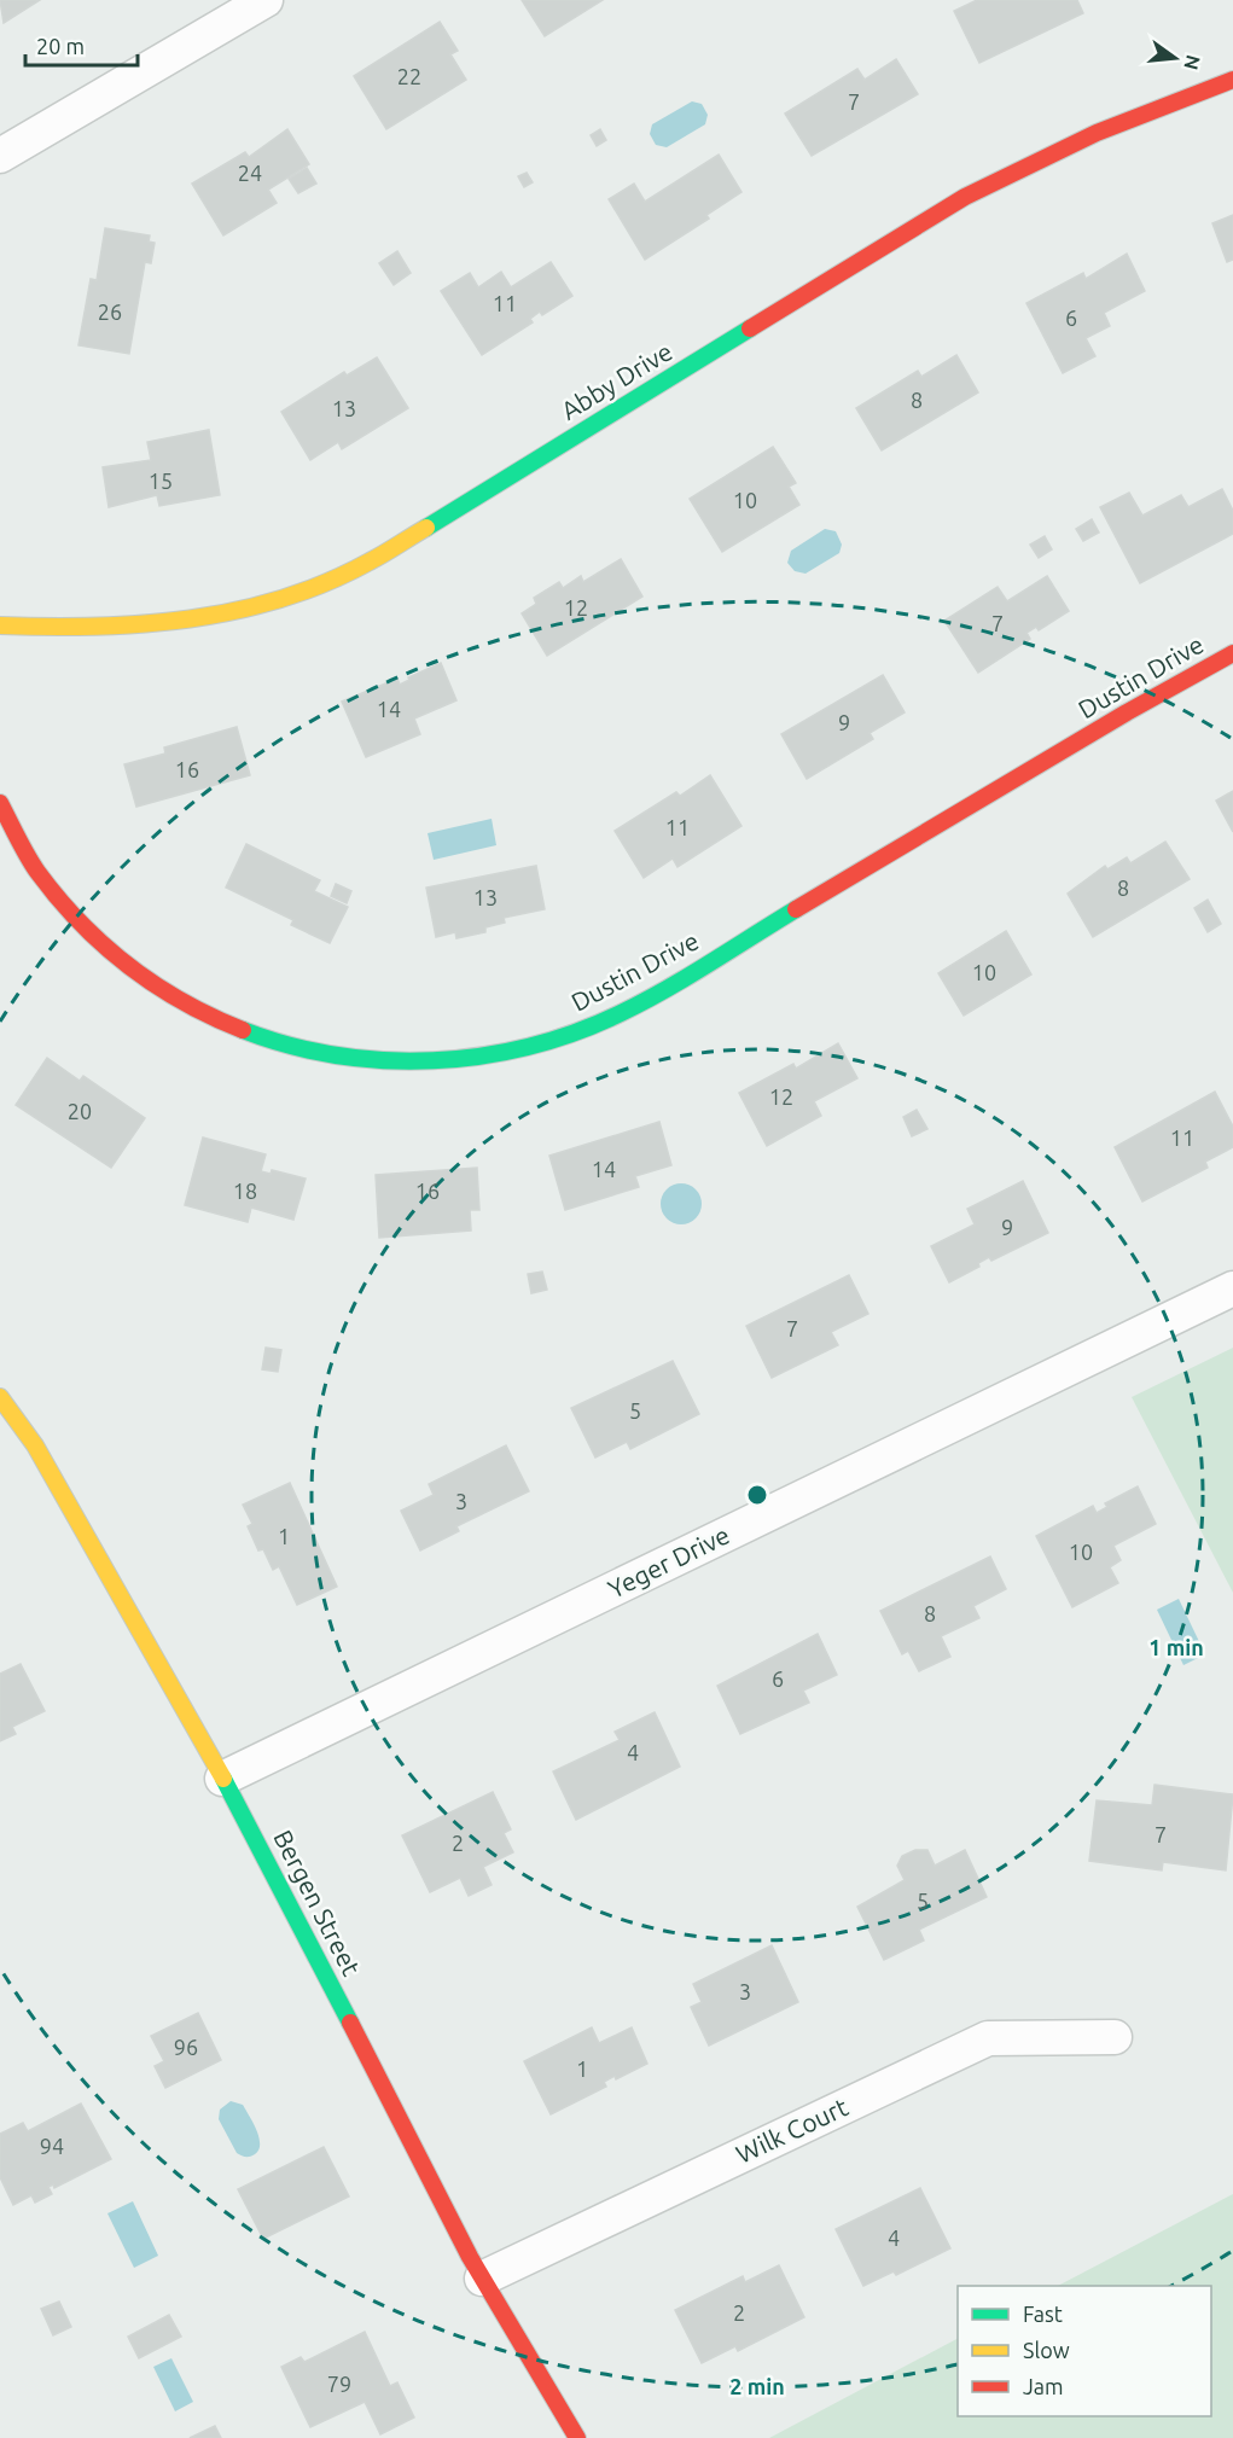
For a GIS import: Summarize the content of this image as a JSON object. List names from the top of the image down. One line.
{"streets":{"street":["Abby Drive","Dustin Drive","Yeger Drive","Bergen Street","Wilk Court"]},"crossings":[["Yeger Drive","Bergen Street"],["Bergen Street","Wilk Court"]],"house_numbers":["22","7","24","11","26","6","8","13","15","10","12","7","14","9","16","11","8","13","10","12","20","11","14","18","16","9","7","5","3","1","10","8","6","4","7","2","5","3","96","1","94","4","2","79"],"legend":["Fast","Slow","Jam"],"scale_bar":"20 m","north":"right","rings":["1 min","2 min"]}
